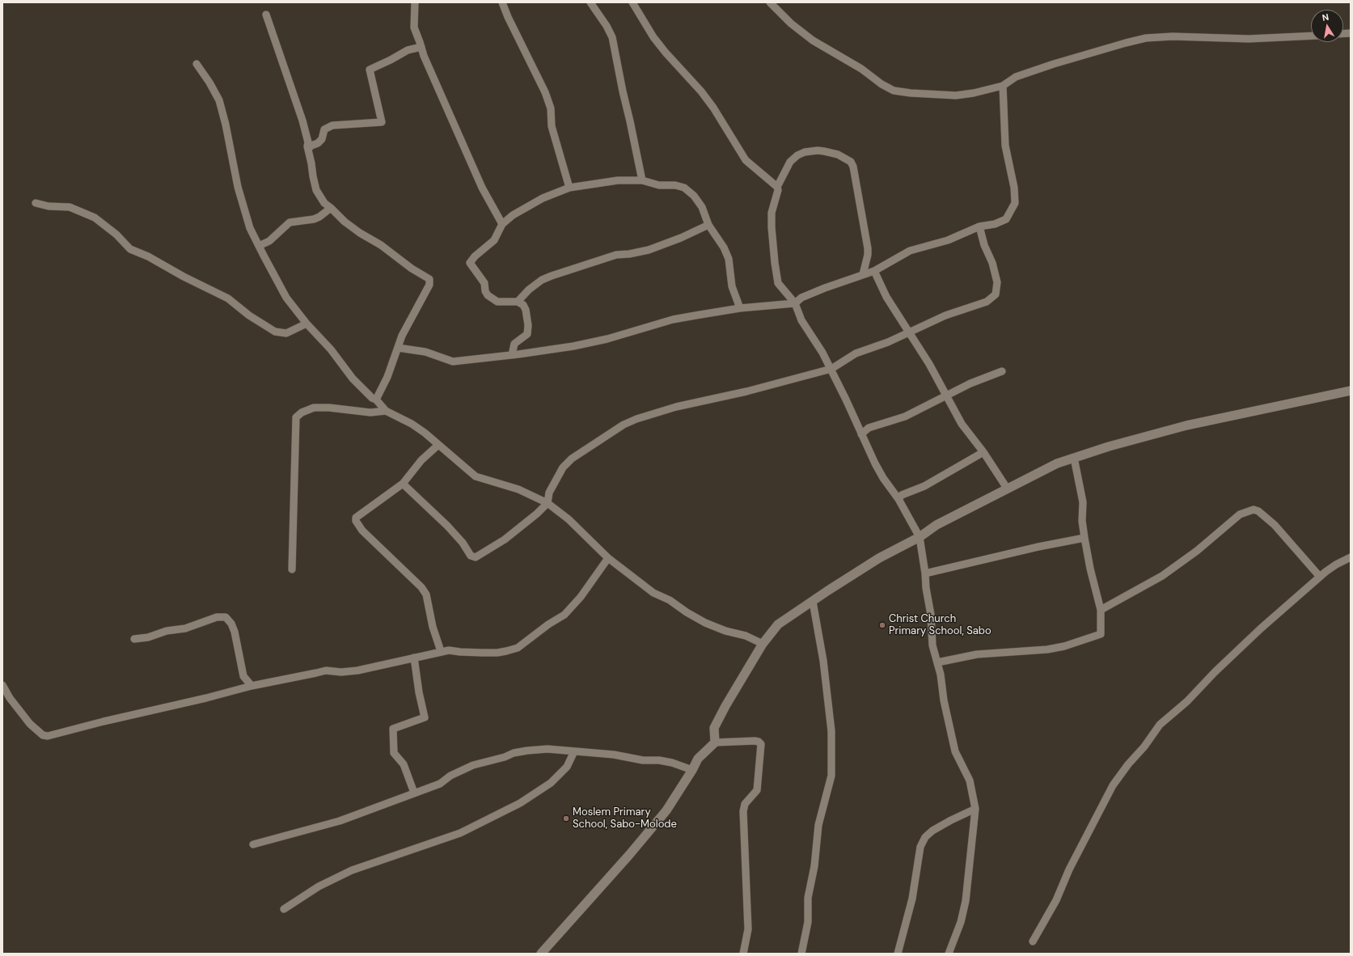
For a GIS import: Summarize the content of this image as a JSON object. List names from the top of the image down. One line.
{"places":["Christ Church Primary School, Sabo","Moslem Primary School, Sabo-Molode"],"north":"top"}
